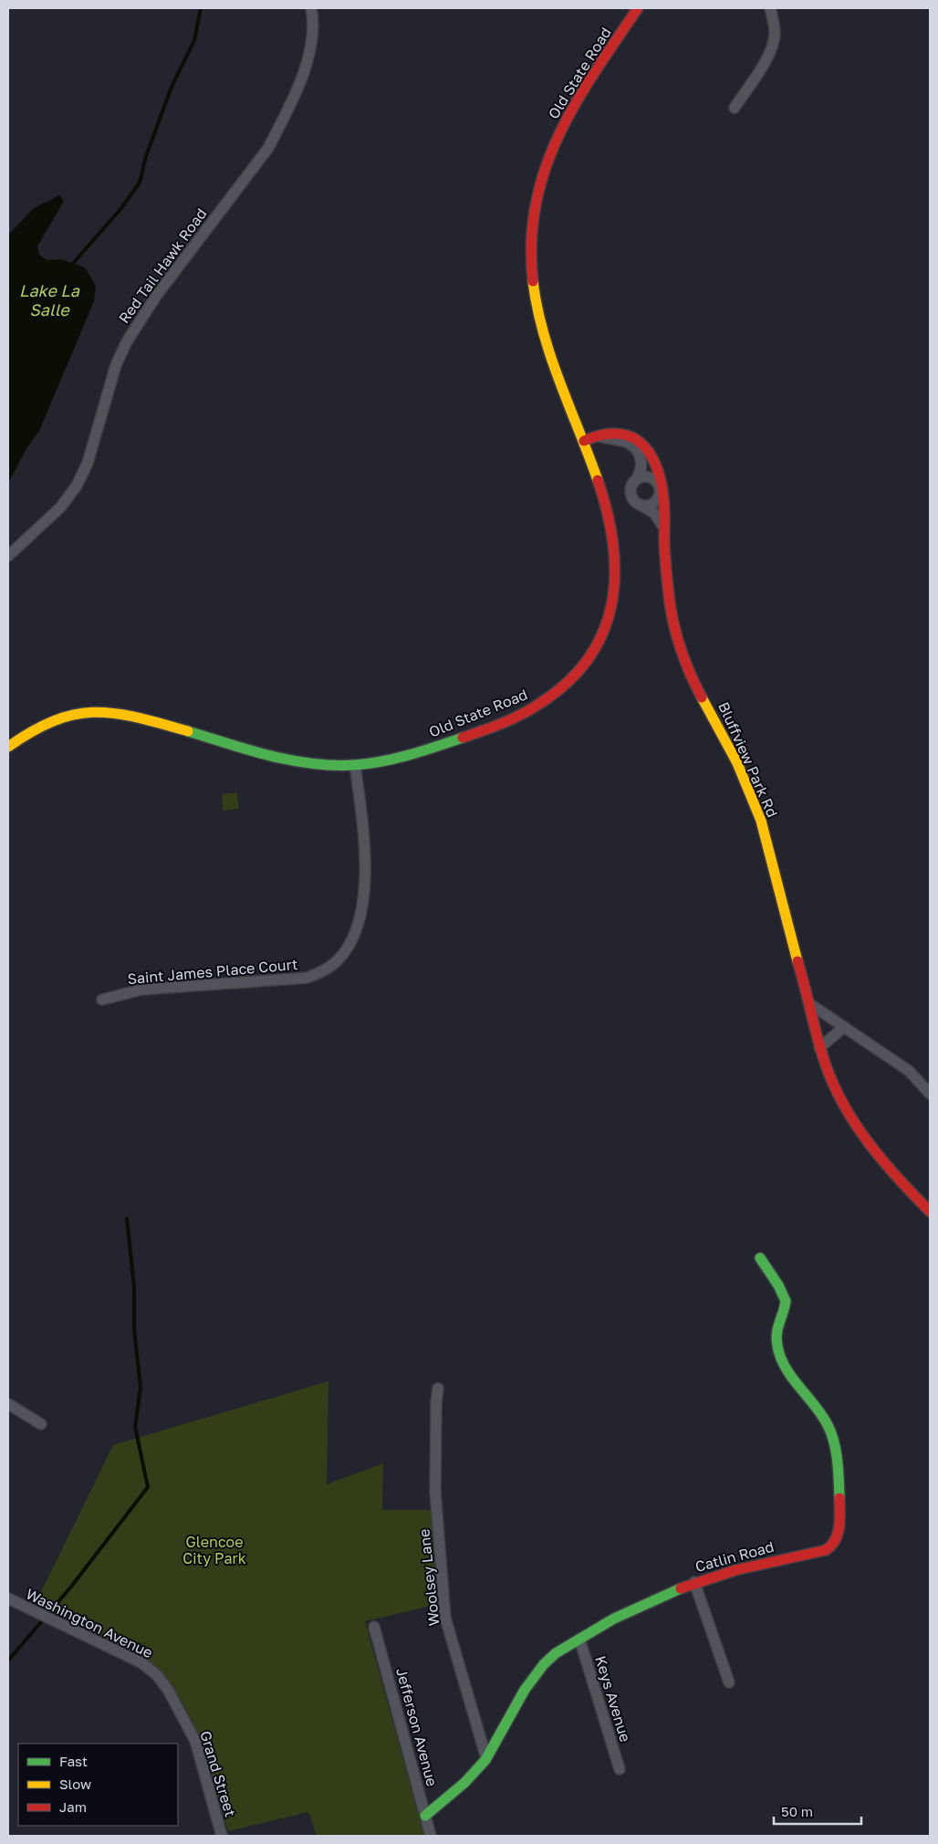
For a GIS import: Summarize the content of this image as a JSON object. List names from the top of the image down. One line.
{"streets":{"street":["Old State Road","Red Tail Hawk Road","Bluffview Park Rd","Saint James Place Court","Catlin Road","Woolsey Lane","Washington Avenue","Keys Avenue","Jefferson Avenue","Grand Street"]},"crossings":[["Old State Road","Bluffview Park Rd"],["Old State Road","Saint James Place Court"],["Catlin Road","Woolsey Lane"],["Catlin Road","Keys Avenue"],["Catlin Road","Jefferson Avenue"],["Washington Avenue","Grand Street"]],"water":["Lake La Salle"],"parks":["Glencoe City Park"],"legend":["Fast","Slow","Jam"],"scale_bar":"50 m"}
